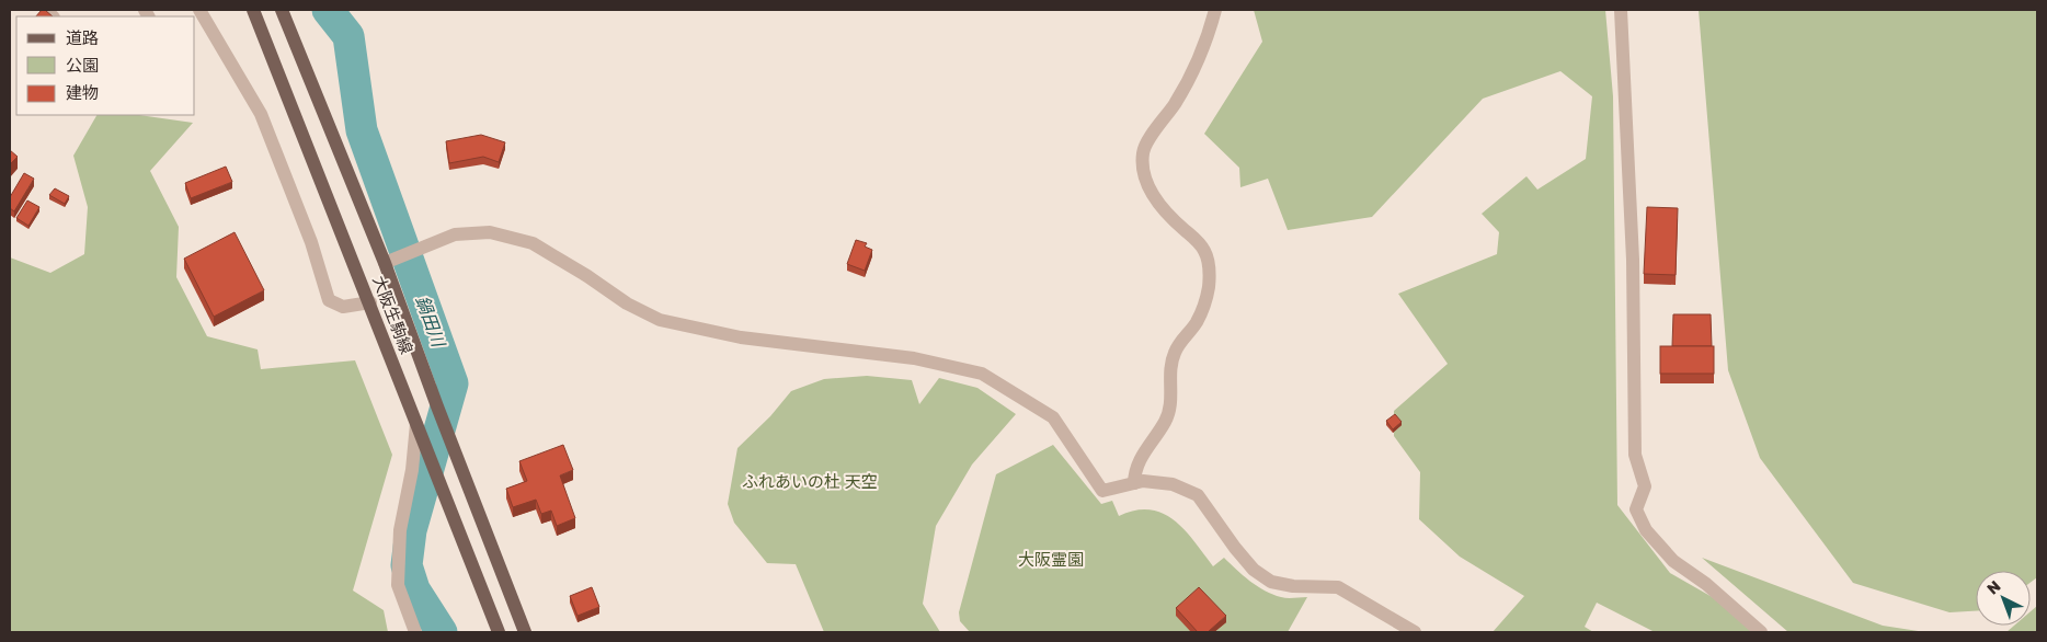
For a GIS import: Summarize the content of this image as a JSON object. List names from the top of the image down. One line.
{"streets":{"main road":["大阪生駒線"]},"water":["鍋田川"],"parks":["ふれあいの杜 天空","大阪霊園"],"legend":["道路","公園","建物"],"north":"top left"}
